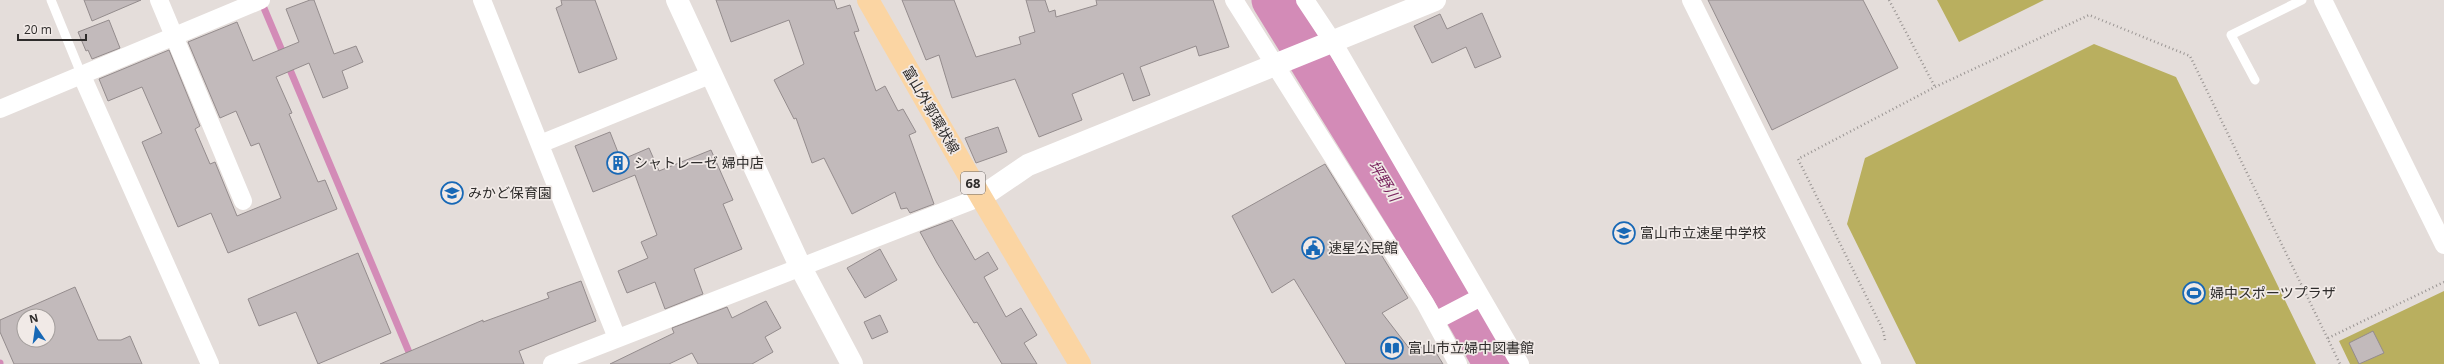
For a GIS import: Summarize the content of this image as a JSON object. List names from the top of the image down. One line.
{"streets":{"main road":["富山外郭環状線","68"]},"water":["坪野川"],"places":{"building":["シャトレーゼ 婦中店"],"school or university":["みかど保育園","富山市立速星中学校"],"public building":["速星公民館"],"sports":["婦中スポーツプラザ"],"library":["富山市立婦中図書館"]},"scale_bar":"20 m","north":"top"}
